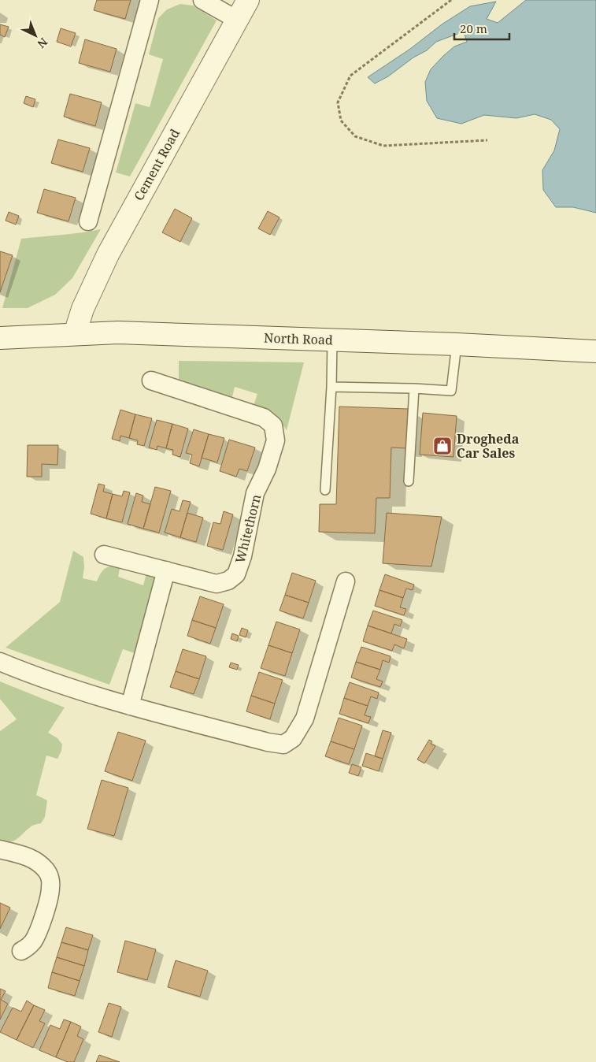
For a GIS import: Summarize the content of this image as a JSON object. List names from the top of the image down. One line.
{"streets":{"main road":["Cement Road","North Road"],"street":["Whitethorn"]},"crossings":[["Cement Road","North Road"]],"places":{"shop":["Drogheda Car Sales"]},"scale_bar":"20 m","north":"bottom right"}
